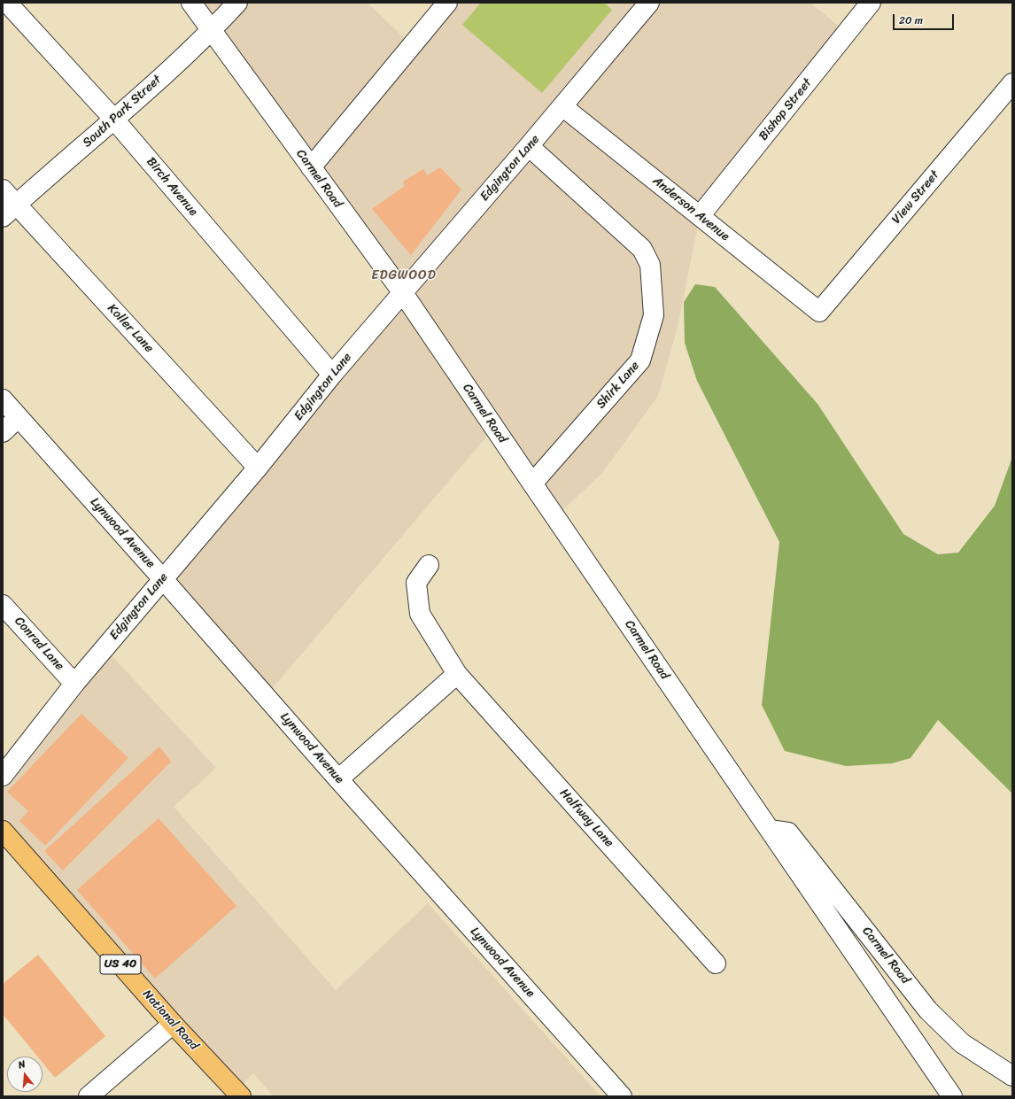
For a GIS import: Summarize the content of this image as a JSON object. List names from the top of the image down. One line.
{"streets":{"main road":["US 40","National Road"],"street":["Bishop Street","South Park Street","Edgington Lane","Carmel Road","Birch Avenue","View Street","Anderson Avenue","Koller Lane","Shirk Lane","Lynwood Avenue","Conrad Lane","Halfway Lane"]},"crossings":[["Bishop Street","Anderson Avenue"],["South Park Street","Carmel Road"],["South Park Street","Birch Avenue"],["South Park Street","Koller Lane"],["Edgington Lane","Carmel Road"],["Edgington Lane","Birch Avenue"],["Edgington Lane","Anderson Avenue"],["Edgington Lane","Koller Lane"],["Edgington Lane","Shirk Lane"],["Edgington Lane","Lynwood Avenue"],["Edgington Lane","Conrad Lane"],["Carmel Road","Shirk Lane"],["View Street","Anderson Avenue"]],"districts":["EDGWOOD"],"scale_bar":"20 m","north":"top"}
